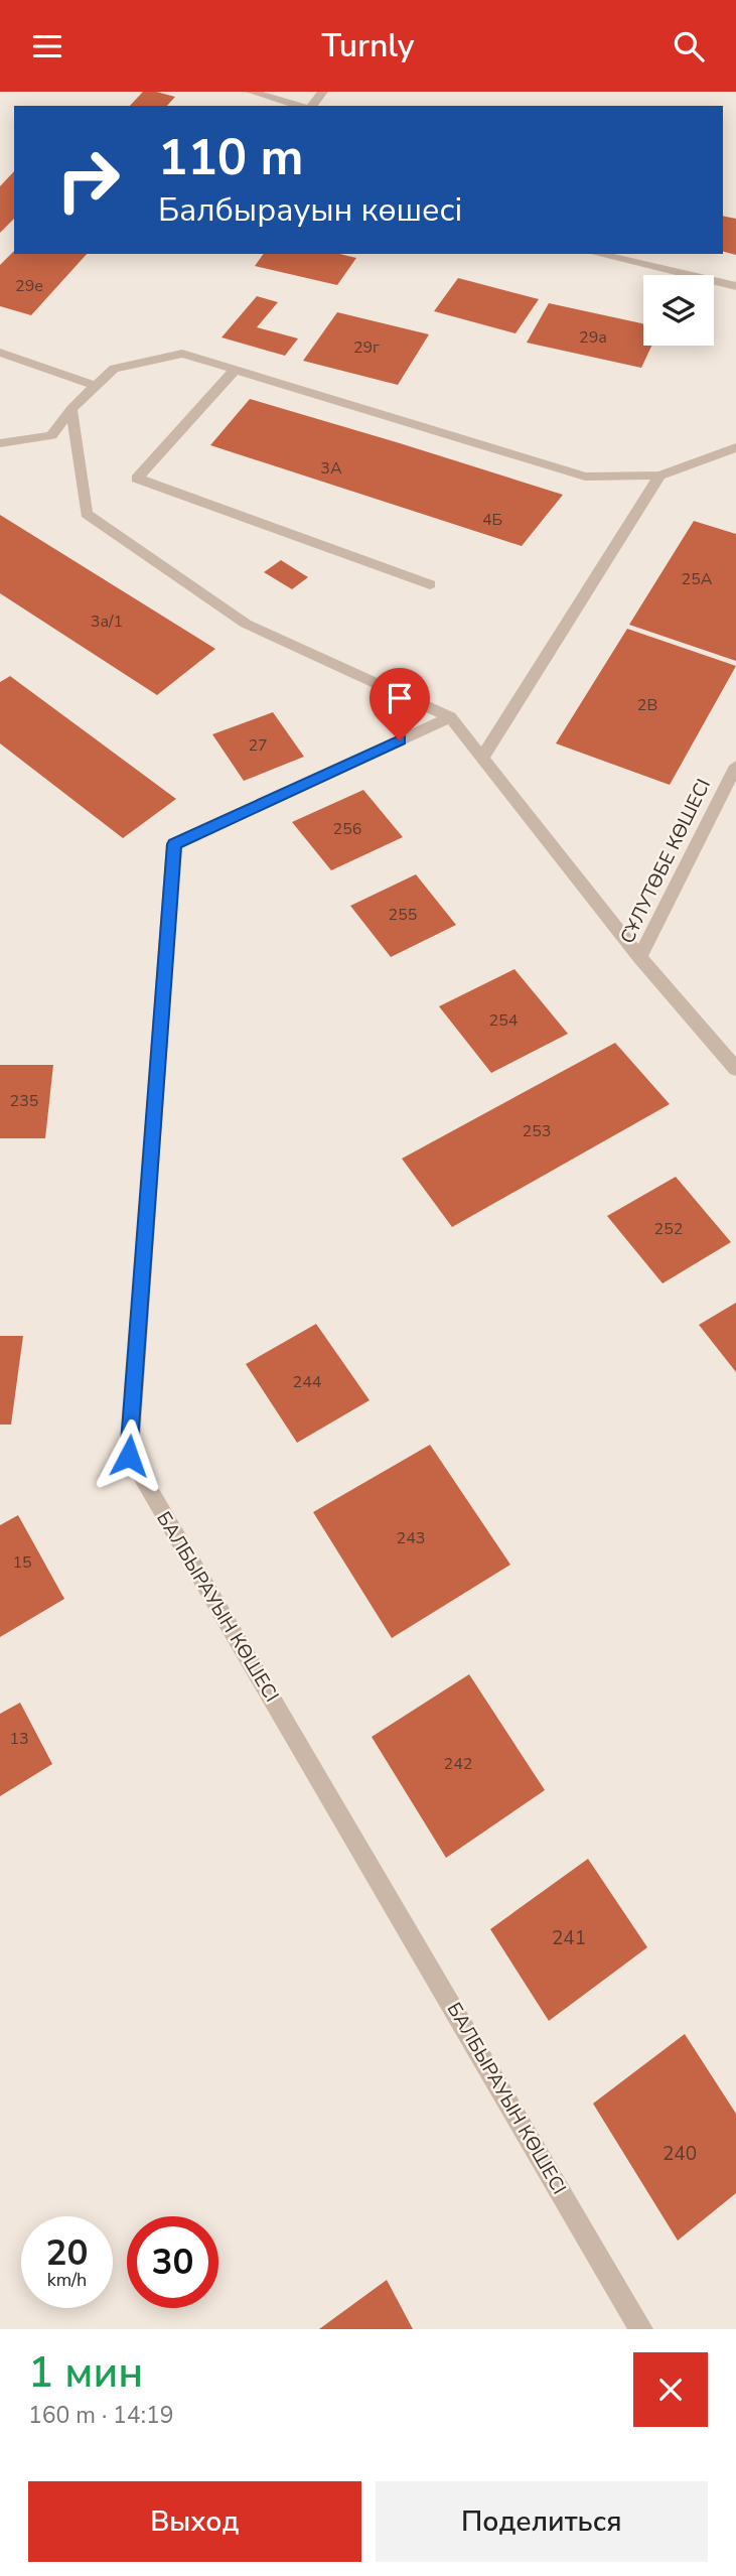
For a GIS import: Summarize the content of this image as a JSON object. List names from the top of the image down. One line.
{"streets":{"street":["СҰЛУТӨБЕ КӨШЕСІ","БАЛБЫРАУЫН КӨШЕСІ"]},"house_numbers":["29е","29а","29г","3А","4Б","25А","3а/1","2В","27","256","255","254","235","253","252","244","243","15","13","242","241","240"],"page":{"header":"Turnly","turn":["110 m","Балбырауын көшесі"],"speed":"20 km/h","limit":"30","heading":["1 мин","160 m · 14:19"],"buttons":["Выход","Поделиться"]}}
